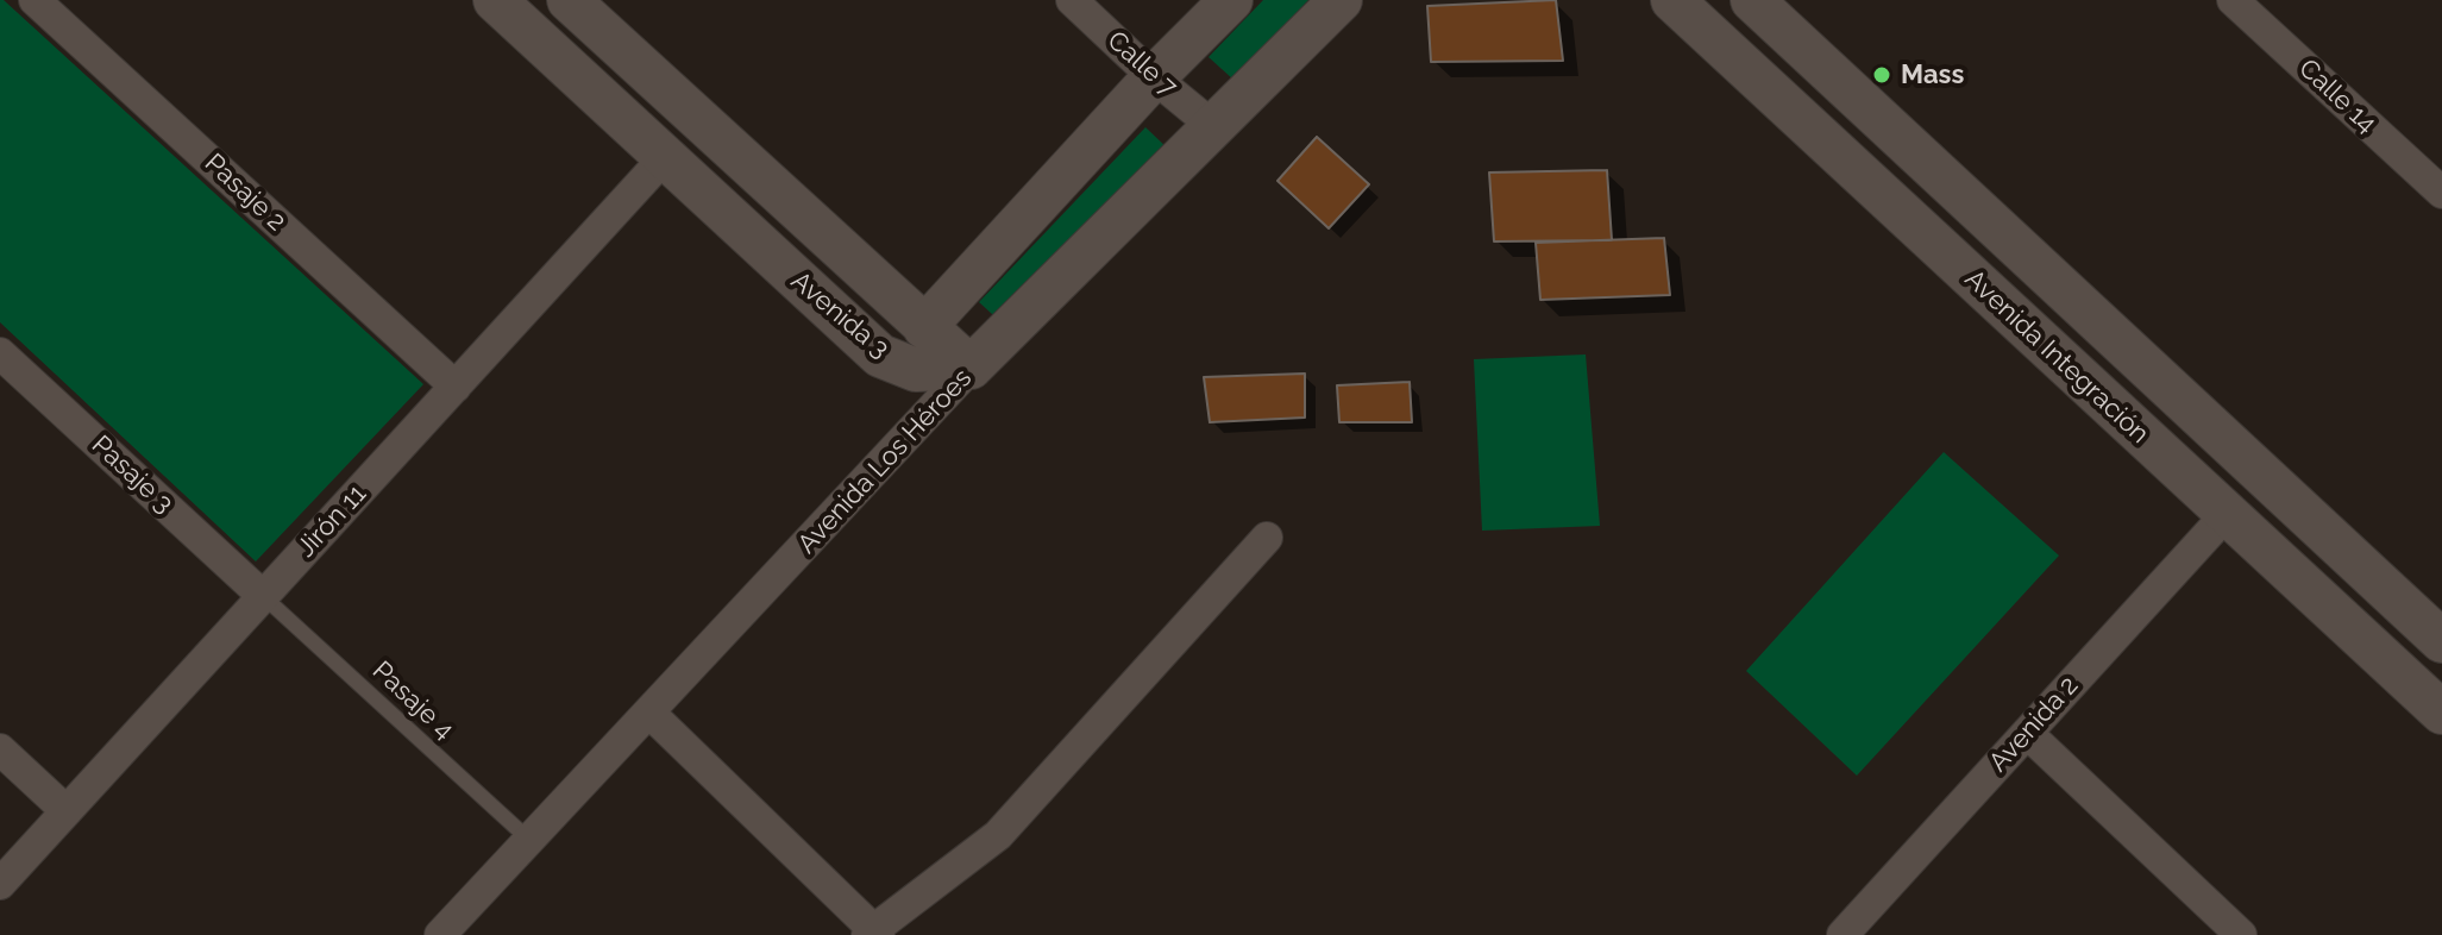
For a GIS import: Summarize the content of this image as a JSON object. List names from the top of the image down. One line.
{"streets":{"main road":["Avenida 3","Avenida Integración","Avenida Los Héroes"],"street":["Calle 7","Calle 14","Pasaje 2","Pasaje 3","Jirón 11","Avenida 2"],"lane":["Pasaje 4"]},"crossings":[["Calle 7","Avenida Los Héroes"],["Pasaje 2","Jirón 11"],["Avenida 3","Avenida Los Héroes"],["Avenida 3","Jirón 11"],["Avenida Integración","Avenida 2"],["Avenida Los Héroes","Pasaje 4"],["Pasaje 3","Jirón 11"],["Pasaje 3","Pasaje 4"],["Jirón 11","Pasaje 4"]],"places":["Mass"]}
